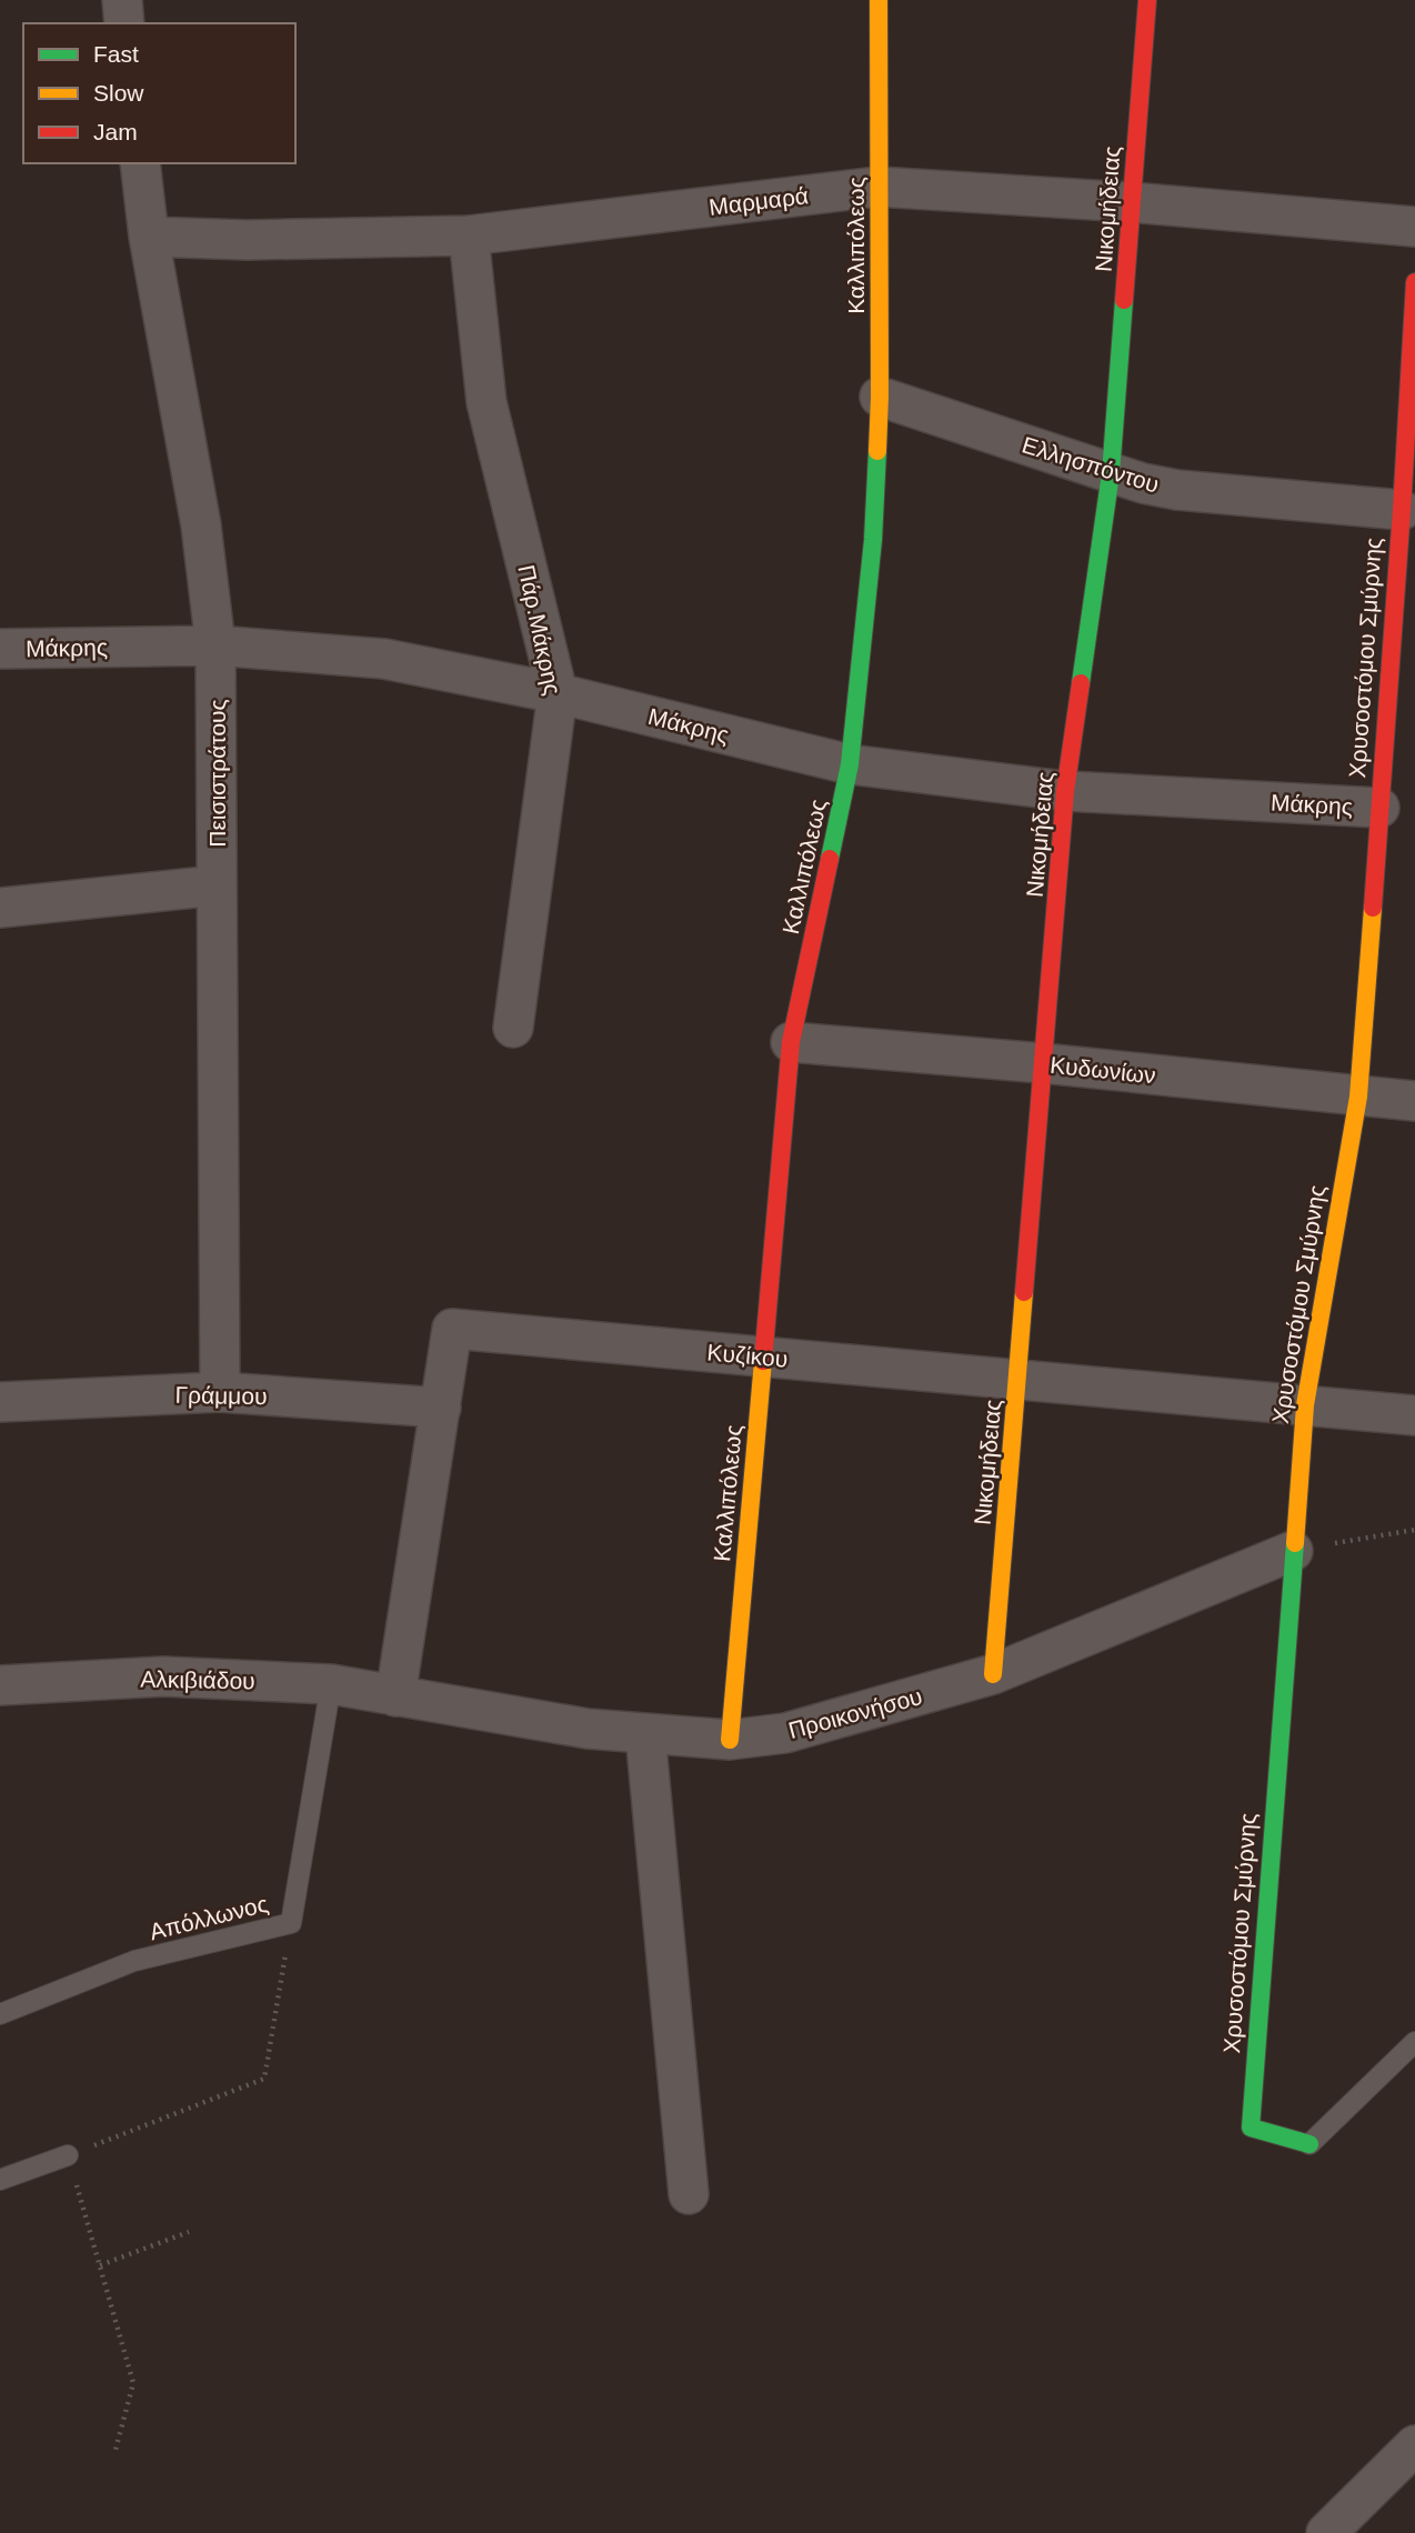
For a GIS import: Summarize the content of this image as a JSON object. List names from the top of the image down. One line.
{"streets":{"street":["Μαρμαρά","Νικομήδειας","Καλλιπόλεως","Ελλησπόντου","Πάρ.Μάκρης","Μάκρης","Χρυσοστόμου Σμύρνης","Πεισιστράτους","Κυδωνίων","Κυζίκου","Γράμμου","Αλκιβιάδου","Προικονήσου"],"lane":["Απόλλωνος"]},"crossings":[["Μαρμαρά","Νικομήδειας"],["Μαρμαρά","Καλλιπόλεως"],["Μαρμαρά","Πάρ.Μάκρης"],["Μαρμαρά","Πεισιστράτους"],["Νικομήδειας","Ελλησπόντου"],["Νικομήδειας","Μάκρης"],["Νικομήδειας","Κυδωνίων"],["Νικομήδειας","Κυζίκου"],["Νικομήδειας","Προικονήσου"],["Καλλιπόλεως","Ελλησπόντου"],["Καλλιπόλεως","Μάκρης"],["Καλλιπόλεως","Κυδωνίων"],["Καλλιπόλεως","Κυζίκου"],["Καλλιπόλεως","Προικονήσου"],["Ελλησπόντου","Χρυσοστόμου Σμύρνης"],["Πάρ.Μάκρης","Μάκρης"],["Μάκρης","Χρυσοστόμου Σμύρνης"],["Μάκρης","Πεισιστράτους"],["Χρυσοστόμου Σμύρνης","Κυδωνίων"],["Χρυσοστόμου Σμύρνης","Κυζίκου"],["Χρυσοστόμου Σμύρνης","Προικονήσου"],["Πεισιστράτους","Γράμμου"],["Κυζίκου","Γράμμου"],["Κυζίκου","Αλκιβιάδου"],["Κυζίκου","Προικονήσου"],["Αλκιβιάδου","Προικονήσου"],["Αλκιβιάδου","Απόλλωνος"]],"legend":["Fast","Slow","Jam"]}
